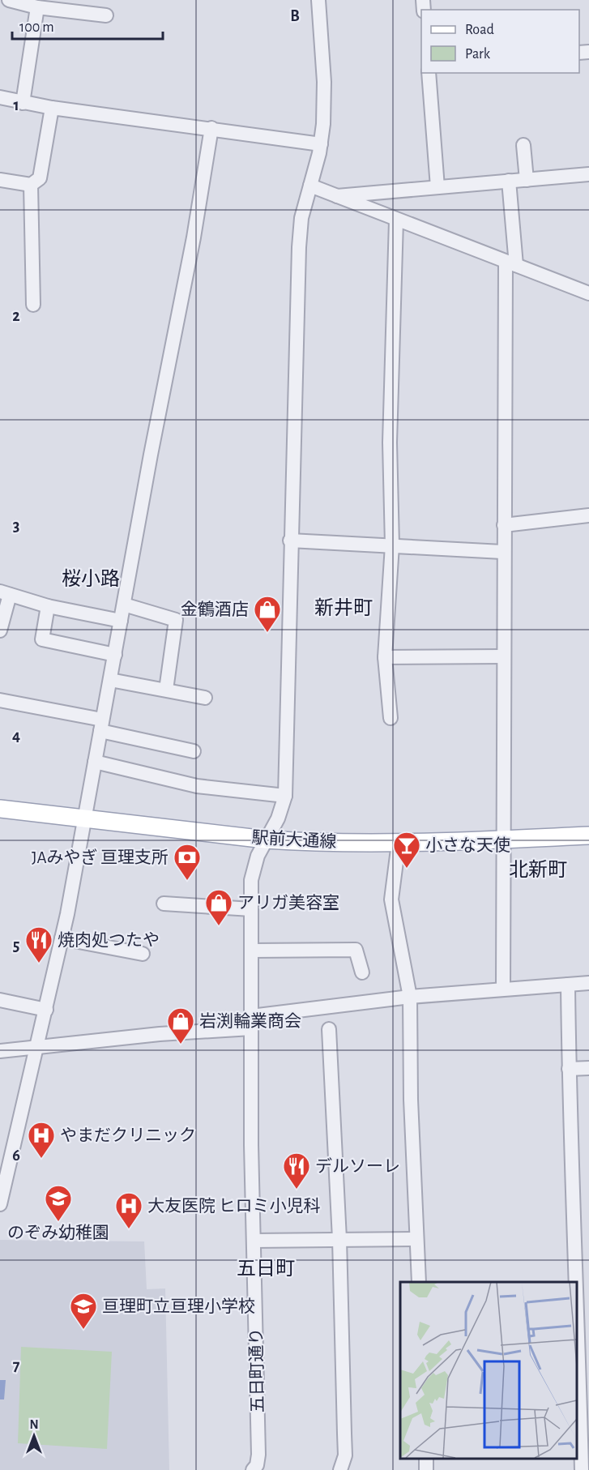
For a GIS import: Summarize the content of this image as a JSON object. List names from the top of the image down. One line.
{"streets":{"main road":["駅前大通線"],"street":["五日町通り"]},"crossings":[["駅前大通線","五日町通り"]],"districts":["桜小路","新井町","北新町","五日町"],"places":{"shop":["金鶴酒店","アリガ美容室","岩渕輪業商会"],"bar":["小さな天使"],"bank":["JAみやぎ 亘理支所"],"restaurant":["焼肉処つたや","デルソーレ"],"hospital":["やまだクリニック","大友医院 ヒロミ小児科"],"school or university":["のぞみ幼稚園","亘理町立亘理小学校"]},"legend":["Road","Park"],"scale_bar":"100 m","north":"top","grid":{"columns":["B"],"rows":["1","2","3","4","5","6","7"]}}
